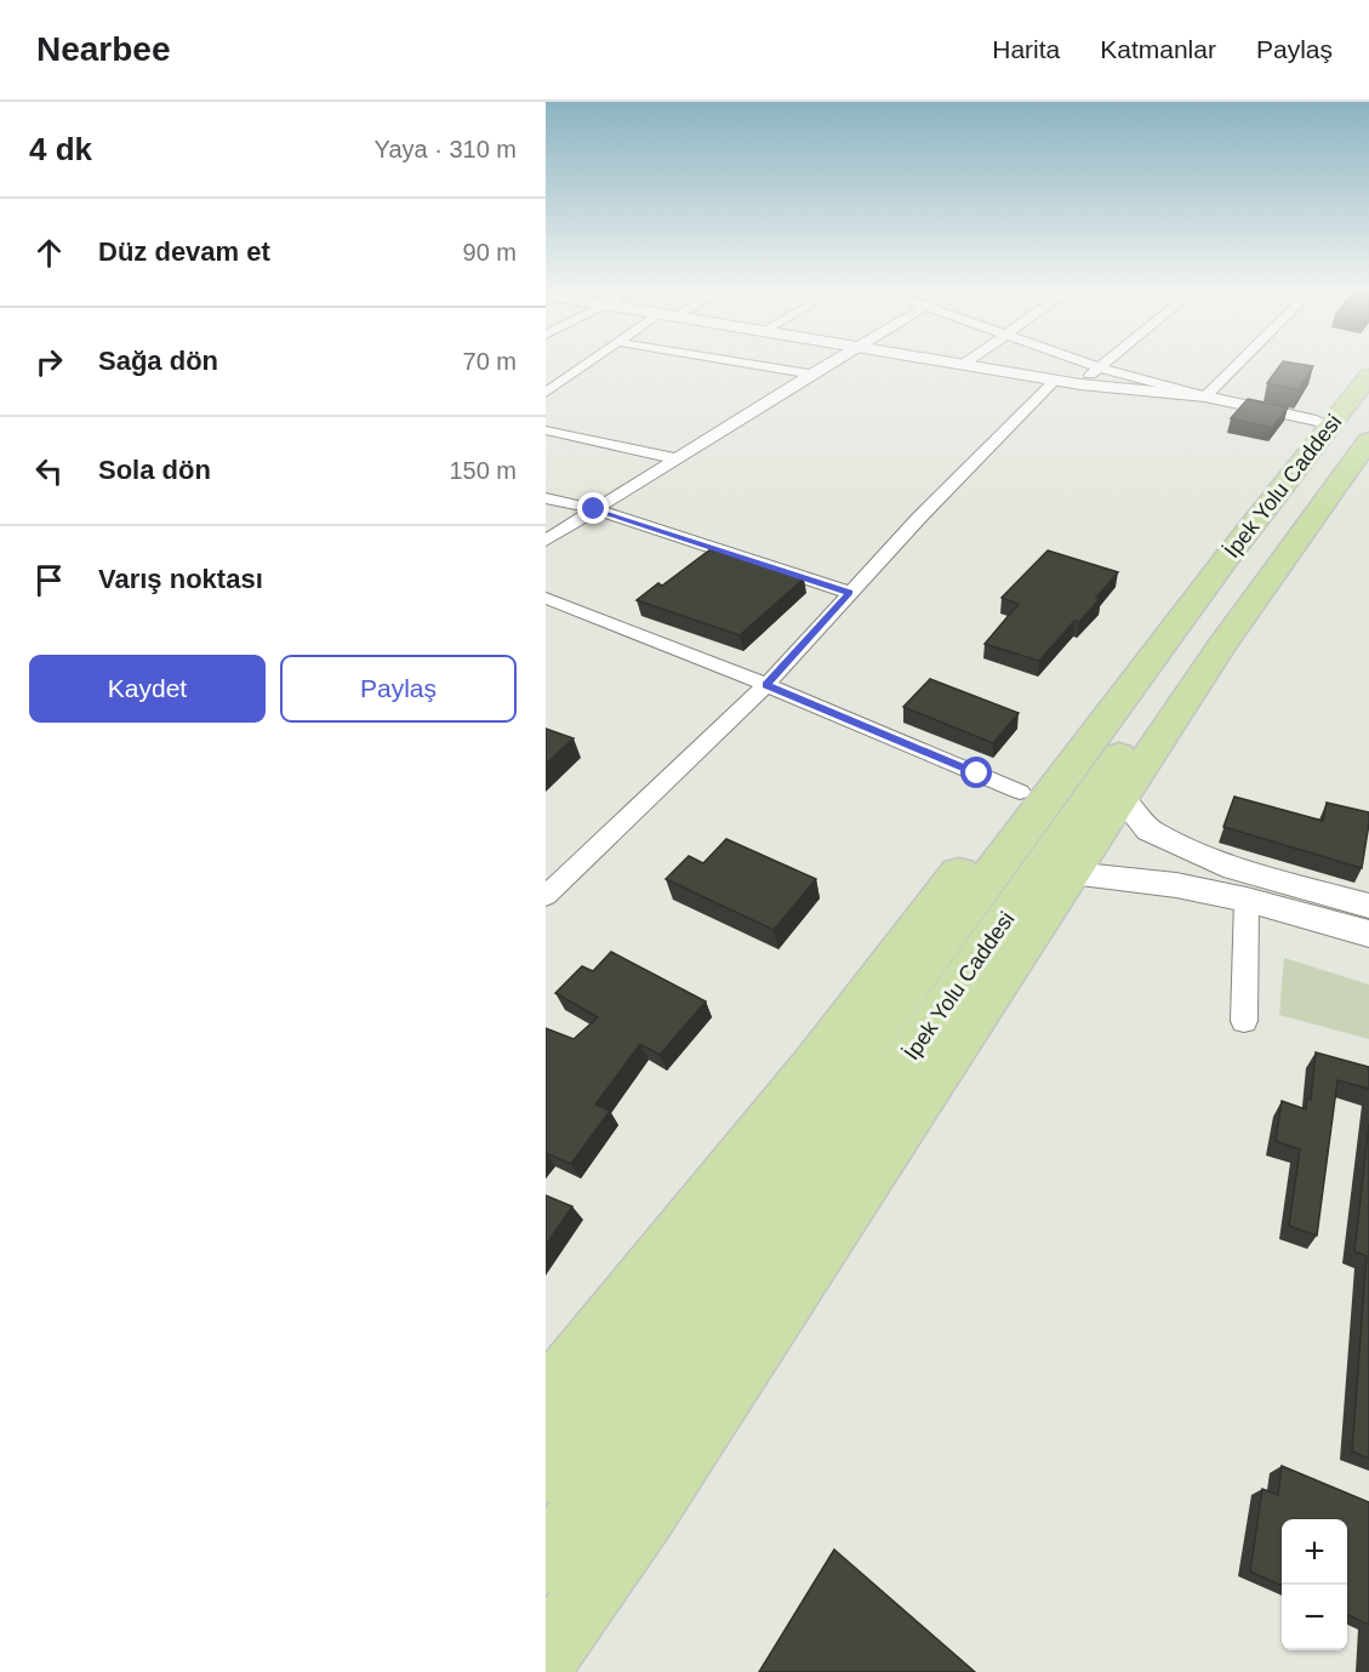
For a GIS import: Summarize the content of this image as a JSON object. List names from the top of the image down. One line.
{"streets":{"highway":["İpek Yolu Caddesi"]},"page":{"header":"Nearbee","nav":["Harita","Katmanlar","Paylaş"],"heading":["4 dk","Yaya · 310 m"],"list":[["Düz devam et","90 m"],["Sağa dön","70 m"],["Sola dön","150 m"],"Varış noktası"],"buttons":["Kaydet","Paylaş"],"map_buttons":["+","−"]}}
